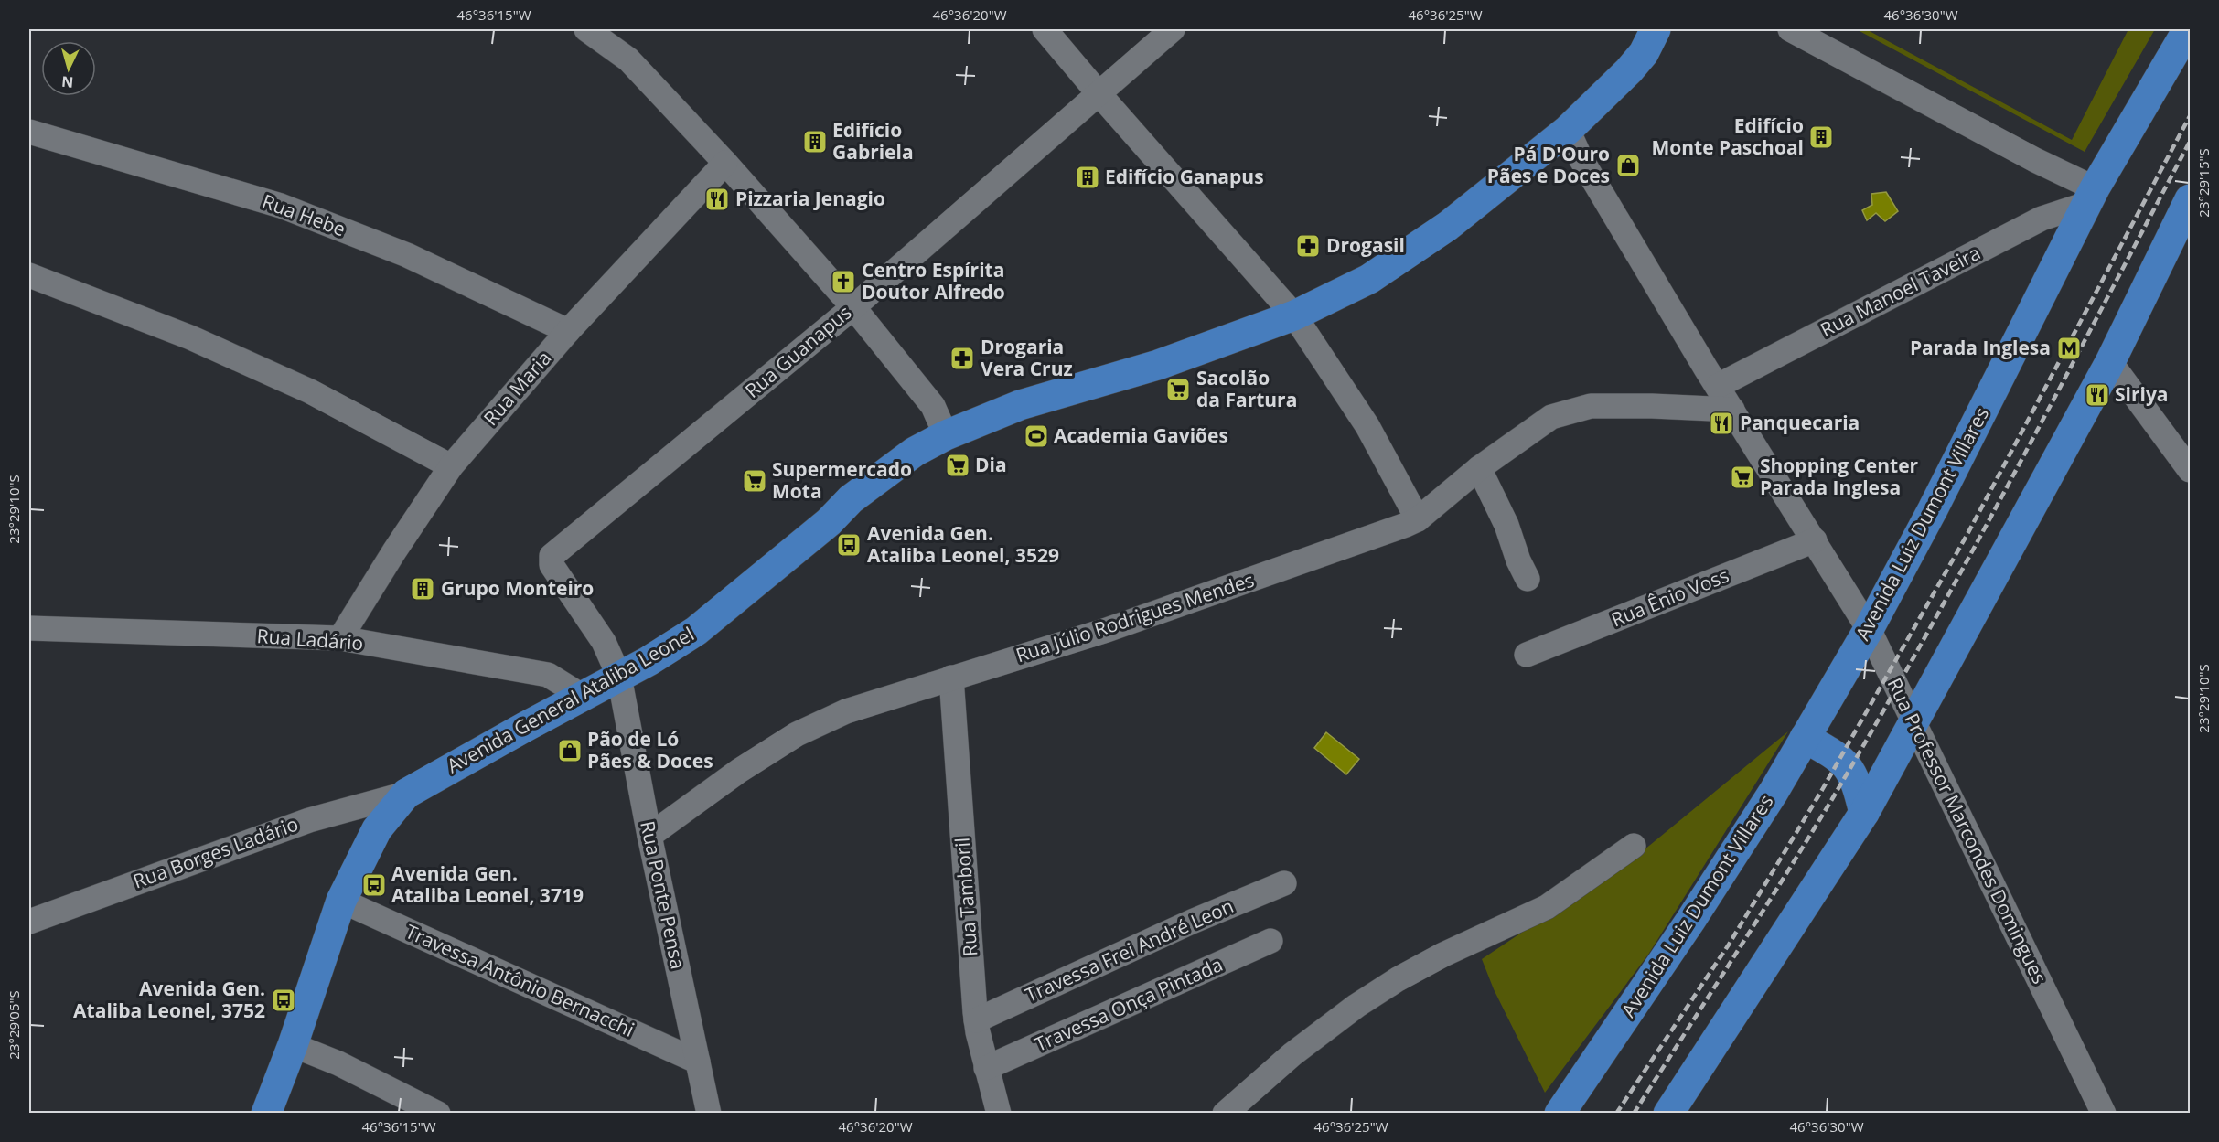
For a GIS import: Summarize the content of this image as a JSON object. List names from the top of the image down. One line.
{"streets":{"main road":["Avenida Luiz Dumont Villares","Avenida General Ataliba Leonel"],"street":["Rua Hebe","Rua Manoel Taveira","Rua Guanapus","Rua Maria","Rua Ênio Voss","Rua Júlio Rodrigues Mendes","Rua Ladário","Rua Professor Marcondes Domingues","Rua Borges Ladário","Rua Ponte Pensa","Rua Tamboril","Travessa Frei André Leon","Travessa Antônio Bernacchi","Travessa Onça Pintada"]},"crossings":[["Rua Hebe","Rua Maria"],["Rua Manoel Taveira","Avenida Luiz Dumont Villares"],["Rua Manoel Taveira","Rua Professor Marcondes Domingues"],["Rua Guanapus","Avenida General Ataliba Leonel"],["Rua Guanapus","Rua Ponte Pensa"],["Rua Maria","Rua Ladário"],["Avenida Luiz Dumont Villares","Rua Professor Marcondes Domingues"],["Rua Ênio Voss","Rua Professor Marcondes Domingues"],["Rua Júlio Rodrigues Mendes","Rua Ponte Pensa"],["Rua Júlio Rodrigues Mendes","Rua Tamboril"],["Rua Ladário","Avenida General Ataliba Leonel"],["Avenida General Ataliba Leonel","Rua Professor Marcondes Domingues"],["Avenida General Ataliba Leonel","Rua Borges Ladário"],["Avenida General Ataliba Leonel","Rua Ponte Pensa"],["Avenida General Ataliba Leonel","Travessa Antônio Bernacchi"],["Rua Ponte Pensa","Travessa Antônio Bernacchi"],["Rua Tamboril","Travessa Frei André Leon"],["Rua Tamboril","Travessa Onça Pintada"]],"places":{"building":["Edifício Monte Paschoal","Edifício Gabriela","Edifício Ganapus","Grupo Monteiro"],"shop":["Pá D'Ouro Pães e Doces","Pão de Ló Pães & Doces"],"restaurant":["Pizzaria Jenagio","Siriya","Panquecaria"],"pharmacy":["Drogasil","Drogaria Vera Cruz"],"church":["Centro Espírita Doutor Alfredo"],"metro station":["Parada Inglesa"],"supermarket":["Sacolão da Fartura","Dia","Shopping Center Parada Inglesa","Supermercado Mota"],"sports":["Academia Gaviões"],"bus stop":["Avenida Gen. Ataliba Leonel, 3529","Avenida Gen. Ataliba Leonel, 3719","Avenida Gen. Ataliba Leonel, 3752"]},"north":"bottom","coordinates":["46°36'15\"W","46°36'20\"W","46°36'25\"W","46°36'30\"W","23°29'15\"S","23°29'10\"S","23°29'05\"S"]}
